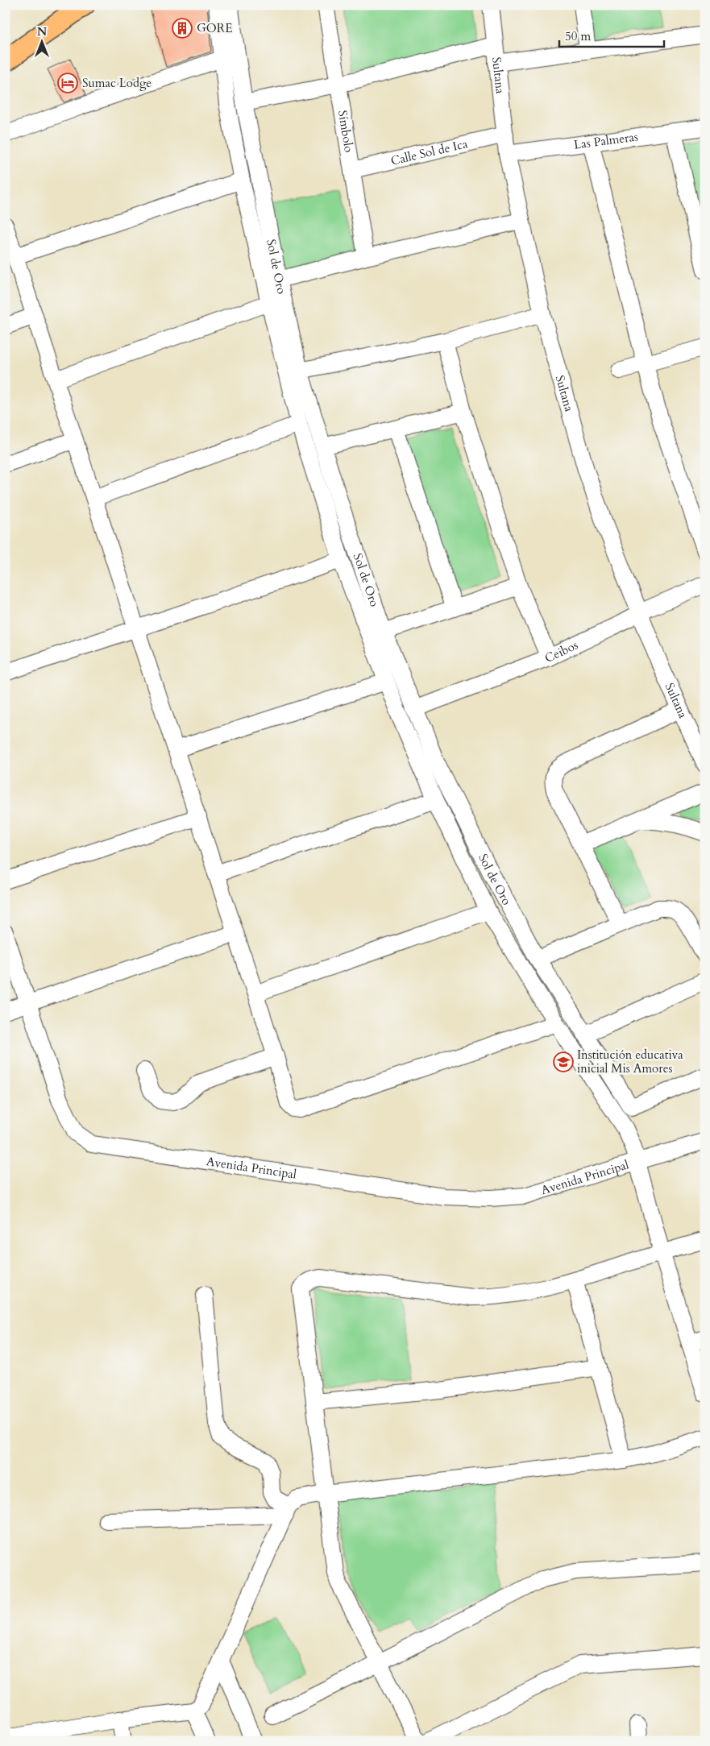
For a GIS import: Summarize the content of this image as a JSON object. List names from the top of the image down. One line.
{"streets":{"street":["Sultana","Símbolo","Las Palmeras","Calle Sol de Ica","Sol de Oro","Ceibos","Avenida Principal"]},"crossings":[["Sultana","Las Palmeras"],["Sultana","Calle Sol de Ica"],["Sultana","Ceibos"],["Símbolo","Calle Sol de Ica"],["Sol de Oro","Ceibos"]],"places":{"building":["GORE"],"hotel":["Sumac Lodge"],"school or university":["Institución educativa inicial Mis Amores"]},"scale_bar":"50 m","north":"top"}
